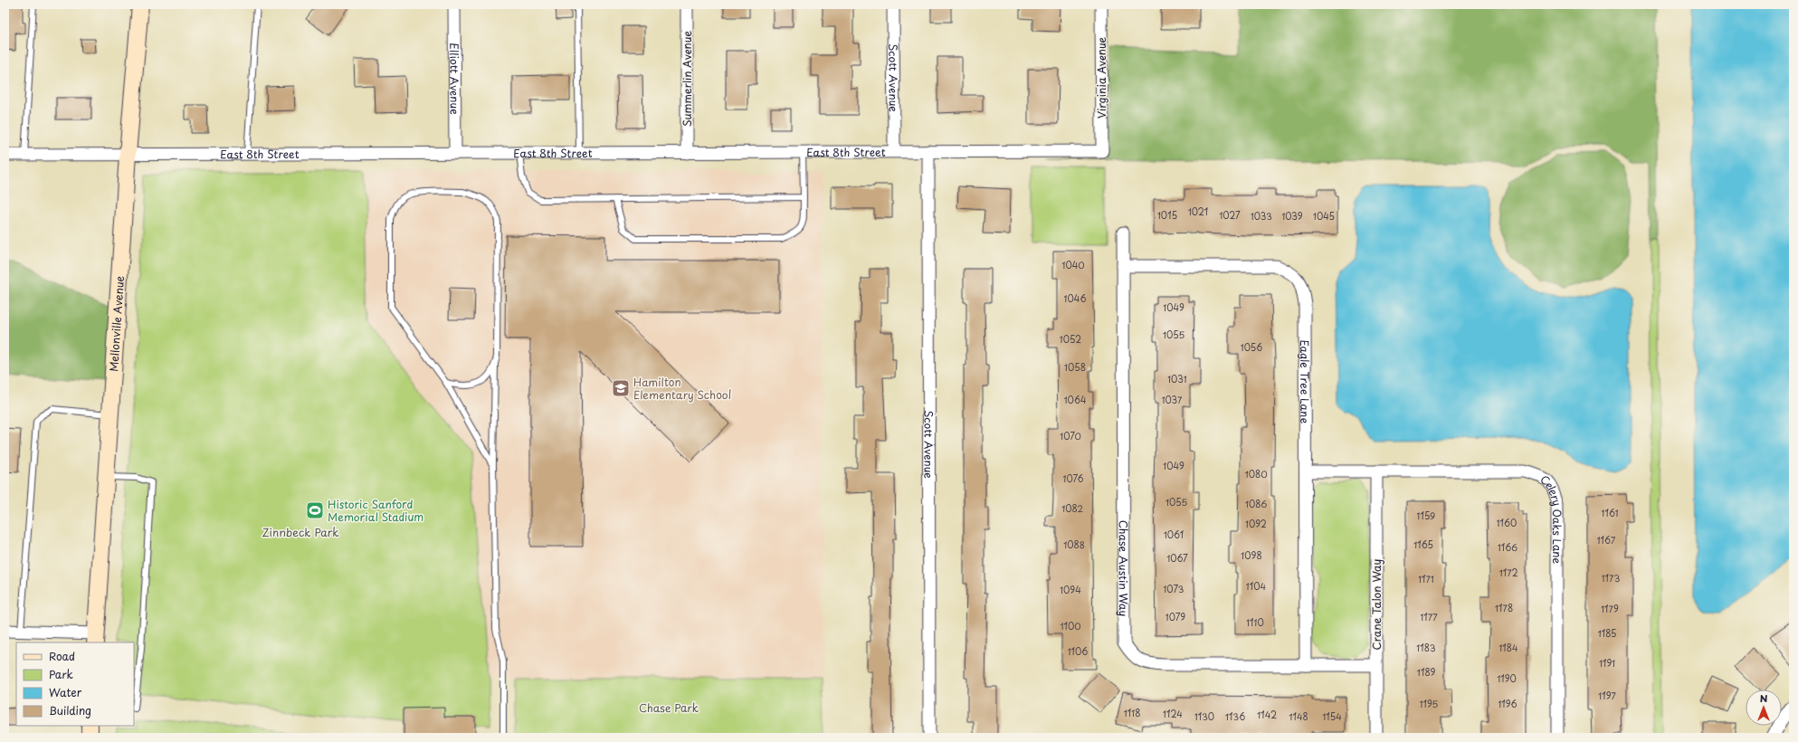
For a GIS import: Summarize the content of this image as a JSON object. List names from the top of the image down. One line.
{"streets":{"street":["Scott Avenue","Virginia Avenue","Elliott Avenue","Summerlin Avenue","East 8th Street","Mellonville Avenue","Eagle Tree Lane","Celery Oaks Lane","Chase Austin Way","Crane Talon Way"]},"crossings":[["Scott Avenue","East 8th Street"],["Virginia Avenue","East 8th Street"],["Elliott Avenue","East 8th Street"],["Summerlin Avenue","East 8th Street"],["East 8th Street","Mellonville Avenue"],["Eagle Tree Lane","Celery Oaks Lane"],["Eagle Tree Lane","Chase Austin Way"],["Celery Oaks Lane","Crane Talon Way"],["Chase Austin Way","Crane Talon Way"]],"parks":["Zinnbeck Park","Chase Park"],"places":{"school or university":["Hamilton Elementary School"],"sports":["Historic Sanford Memorial Stadium"]},"house_numbers":["1021","1015","1027","1033","1039","1045","1040","1046","1049","1055","1052","1056","1058","1031","1064","1037","1070","1049","1080","1076","1055","1086","1082","1161","1159","1160","1092","1061","1167","1088","1165","1166","1098","1067","1172","1173","1171","1104","1073","1094","1178","1179","1079","1177","1110","1100","1185","1183","1184","1106","1191","1189","1190","1197","1195","1196","1118","1124","1142","1130","1136","1148","1154"],"legend":["Road","Park","Water","Building"],"north":"top"}
